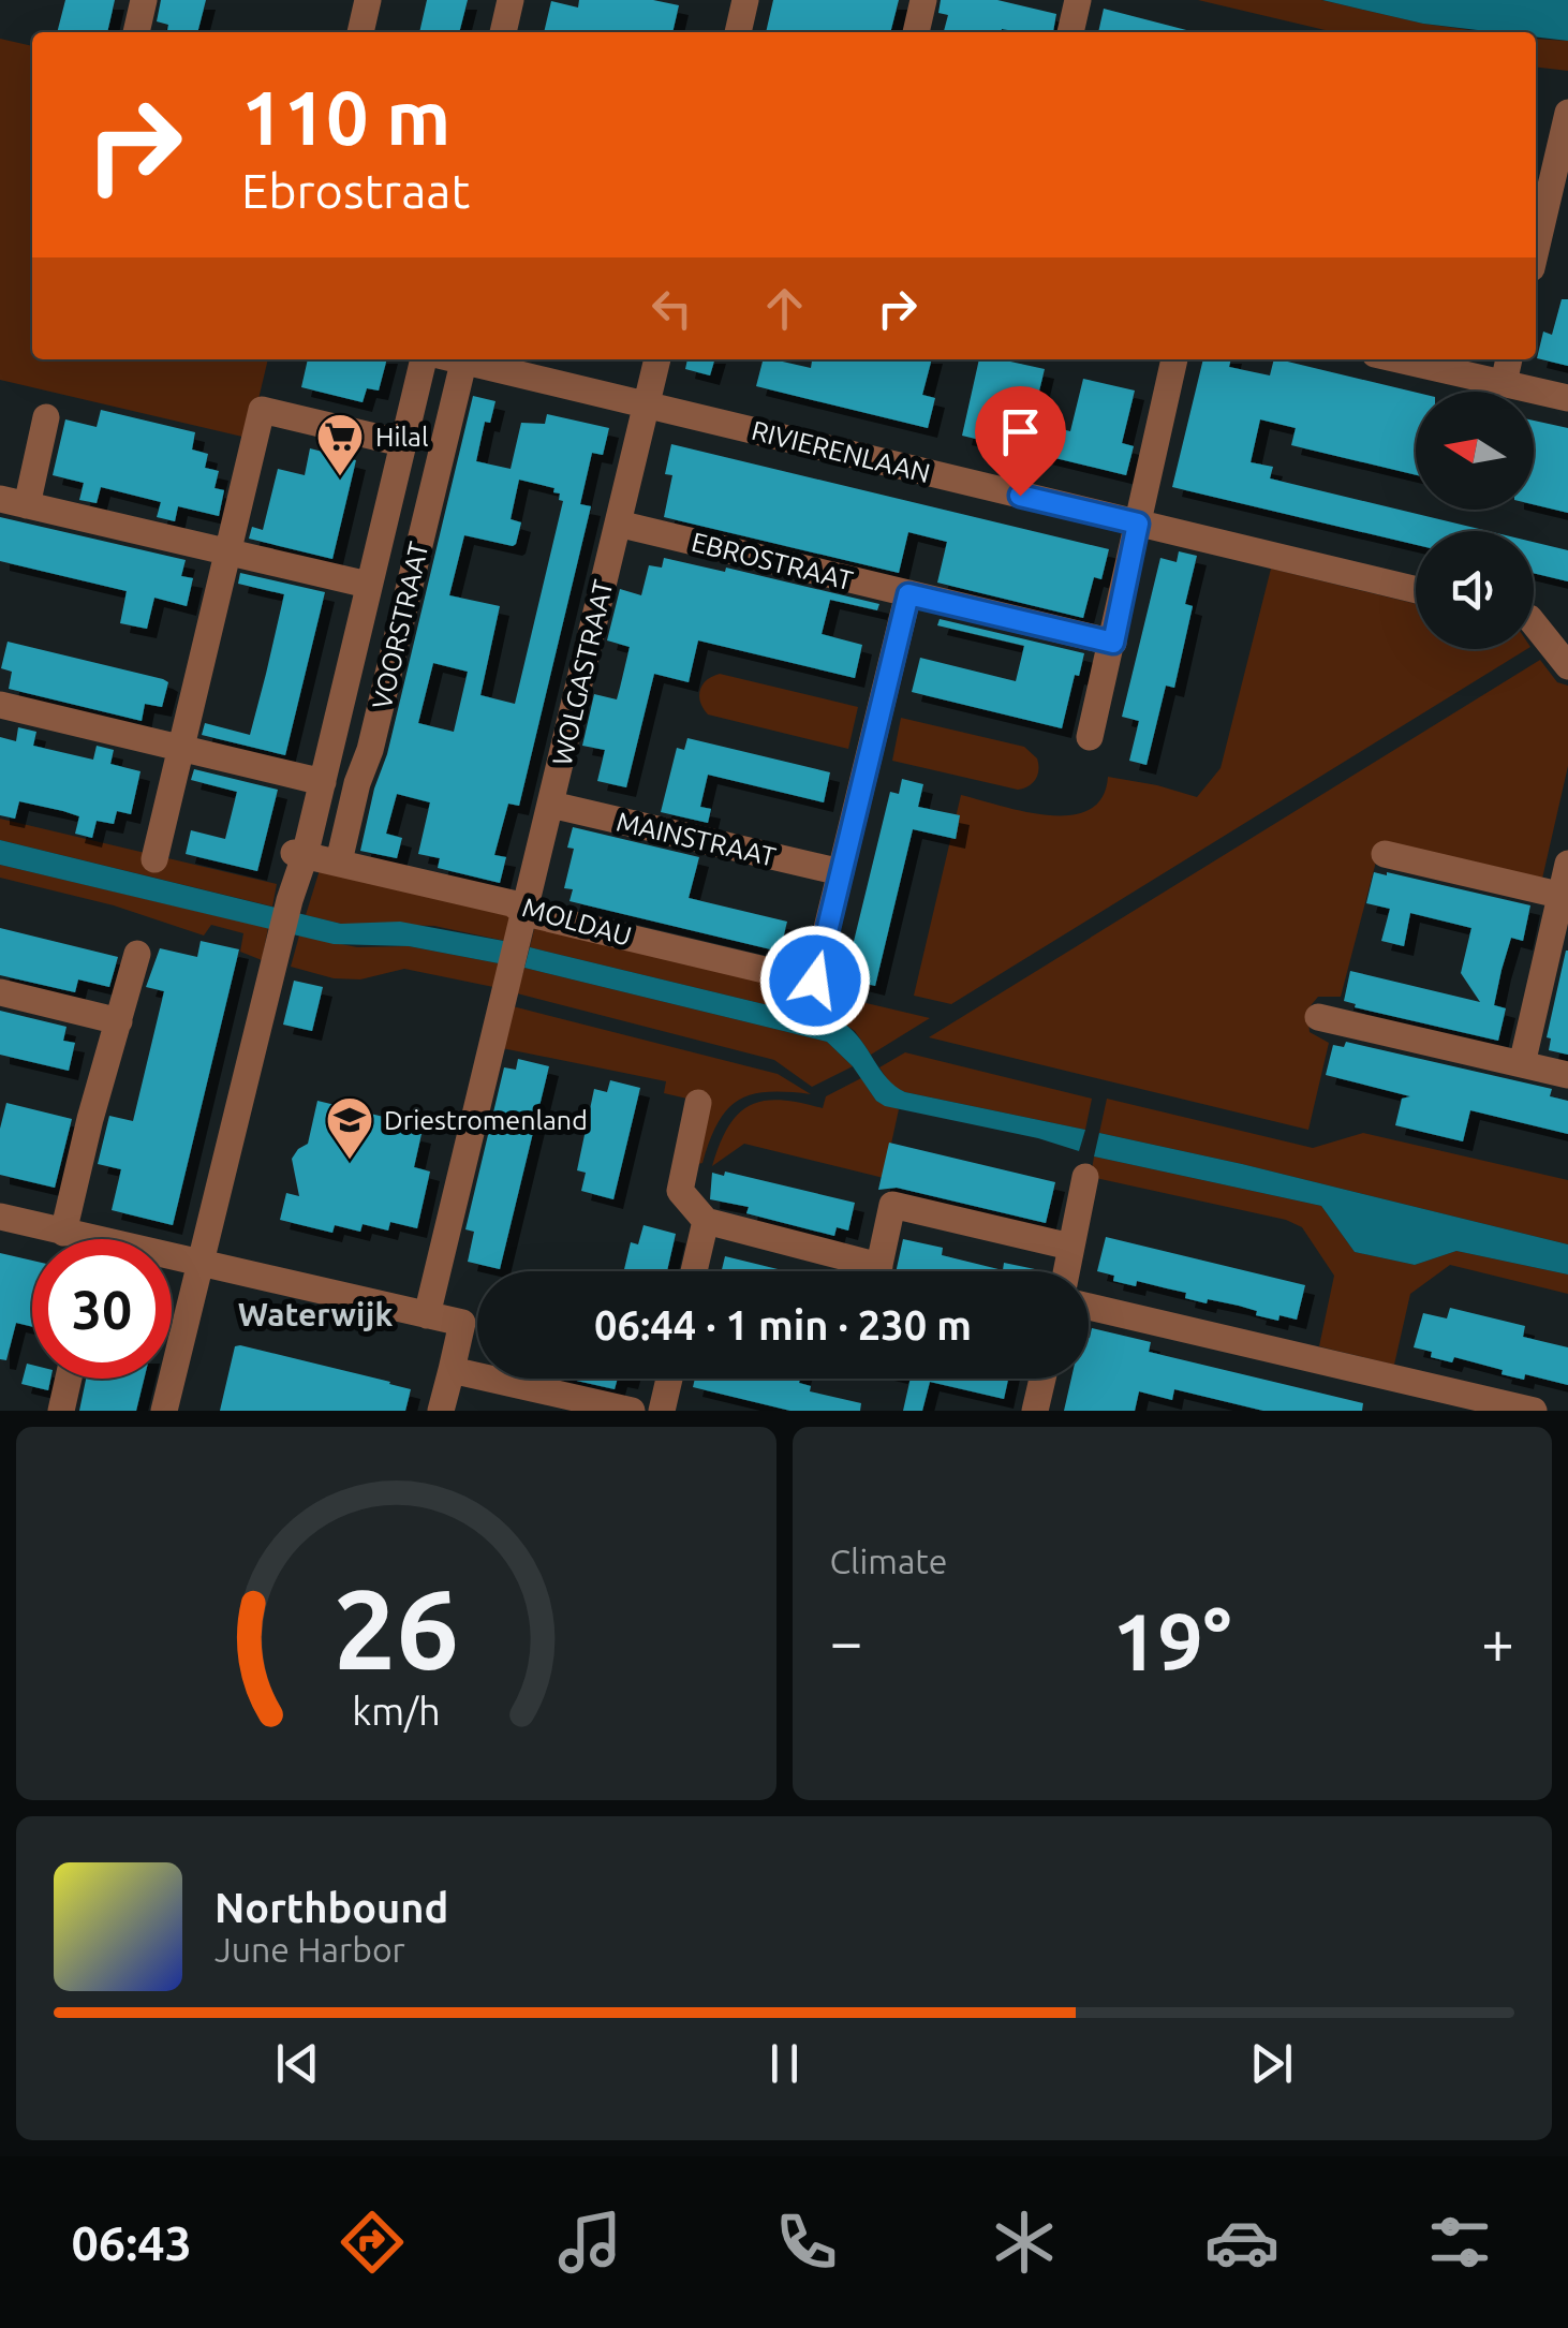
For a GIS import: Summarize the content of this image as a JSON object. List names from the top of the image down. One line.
{"streets":{"street":["RIVIERENLAAN","EBROSTRAAT","VOORSTRAAT","WOLGASTRAAT","MAINSTRAAT","MOLDAU"]},"crossings":[["RIVIERENLAAN","WOLGASTRAAT"],["EBROSTRAAT","WOLGASTRAAT"],["VOORSTRAAT","MOLDAU"],["WOLGASTRAAT","MAINSTRAAT"],["WOLGASTRAAT","MOLDAU"],["MAINSTRAAT","MOLDAU"]],"districts":["Waterwijk"],"places":{"supermarket":["Hilal"],"school or university":["Driestromenland"]},"north":"left","page":{"turn":["110 m","Ebrostraat"],"limit":"30","trip":"06:44 · 1 min · 230 m","tile":"Climate","heat":["−","19°","+"],"song":["Northbound","June Harbor"],"tabs":"06:43","gauge":["26","km/h"]}}
